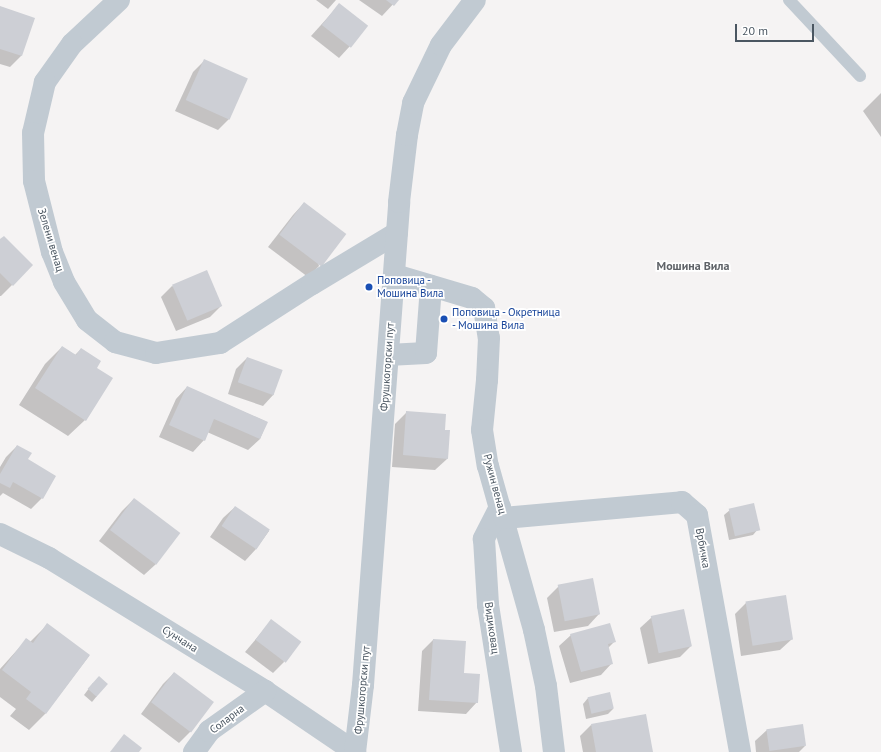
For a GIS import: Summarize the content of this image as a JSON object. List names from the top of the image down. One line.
{"streets":{"street":["Зелени венац","Фрушкогорски пут","Ружин венац","Врбичка","Видиковац","Сунчана","Соларна"]},"crossings":[["Зелени венац","Фрушкогорски пут"],["Фрушкогорски пут","Ружин венац"],["Фрушкогорски пут","Сунчана"],["Ружин венац","Врбичка"],["Ружин венац","Видиковац"],["Врбичка","Видиковац"],["Сунчана","Соларна"]],"districts":["Мошина Вила"],"places":["Поповица - Мошина Вила","Поповица - Окретница - Мошина Вила"],"scale_bar":"20 m"}
